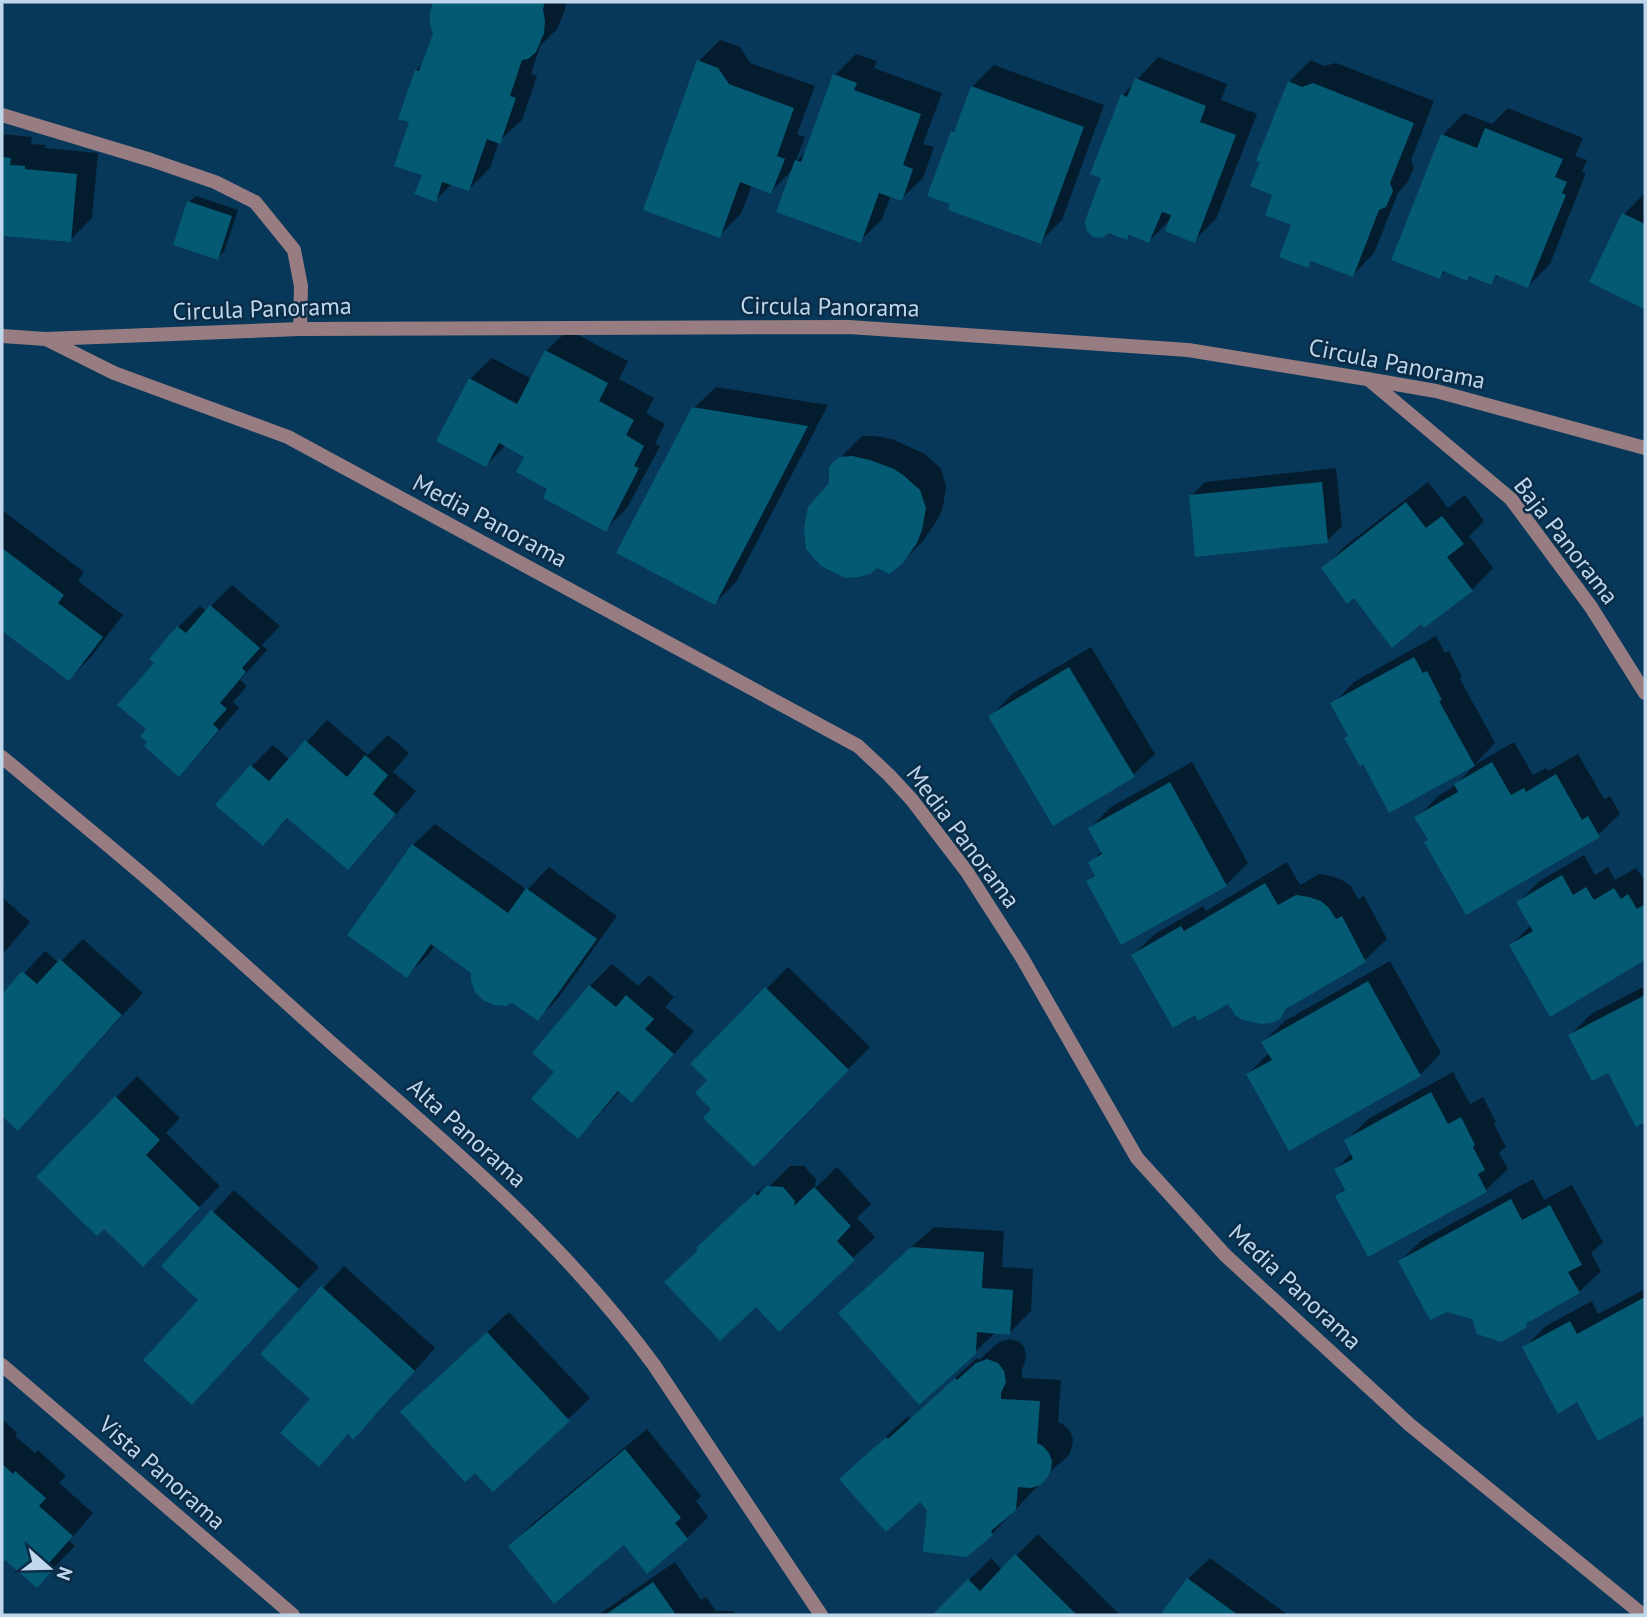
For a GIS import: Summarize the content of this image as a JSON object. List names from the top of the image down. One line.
{"streets":{"street":["Circula Panorama","Media Panorama","Baja Panorama","Alta Panorama","Vista Panorama"]},"crossings":[["Circula Panorama","Media Panorama"],["Circula Panorama","Baja Panorama"]],"north":"right"}
